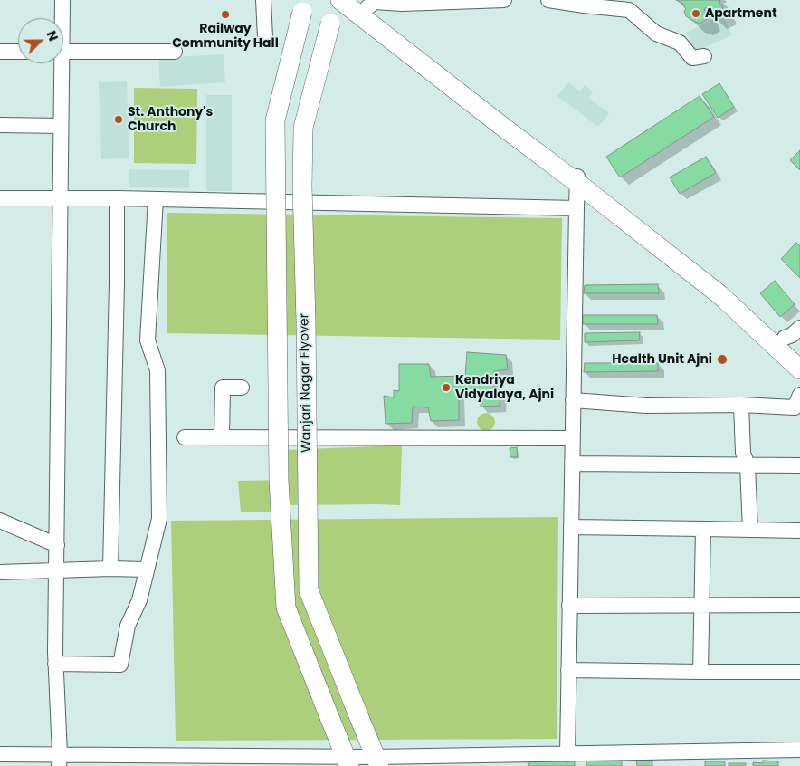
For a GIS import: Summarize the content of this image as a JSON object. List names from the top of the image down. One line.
{"streets":{"main road":["Wanjari Nagar Flyover"]},"places":["Apartment","Railway Community Hall","St. Anthony's Church","Health Unit Ajni","Kendriya Vidyalaya, Ajni"],"north":"top right"}
